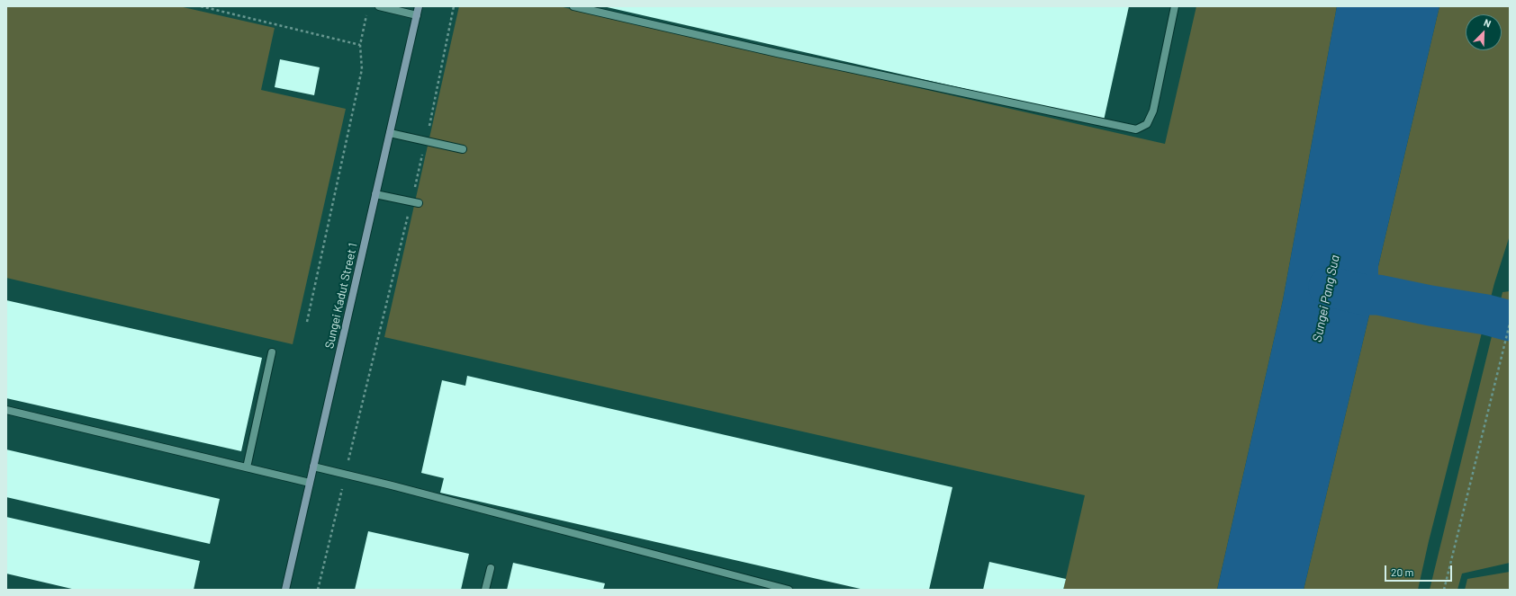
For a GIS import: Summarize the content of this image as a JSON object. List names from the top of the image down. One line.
{"streets":{"street":["Sungei Kadut Street 1"]},"water":["Sungei Pang Sua"],"scale_bar":"20 m","north":"top right"}
